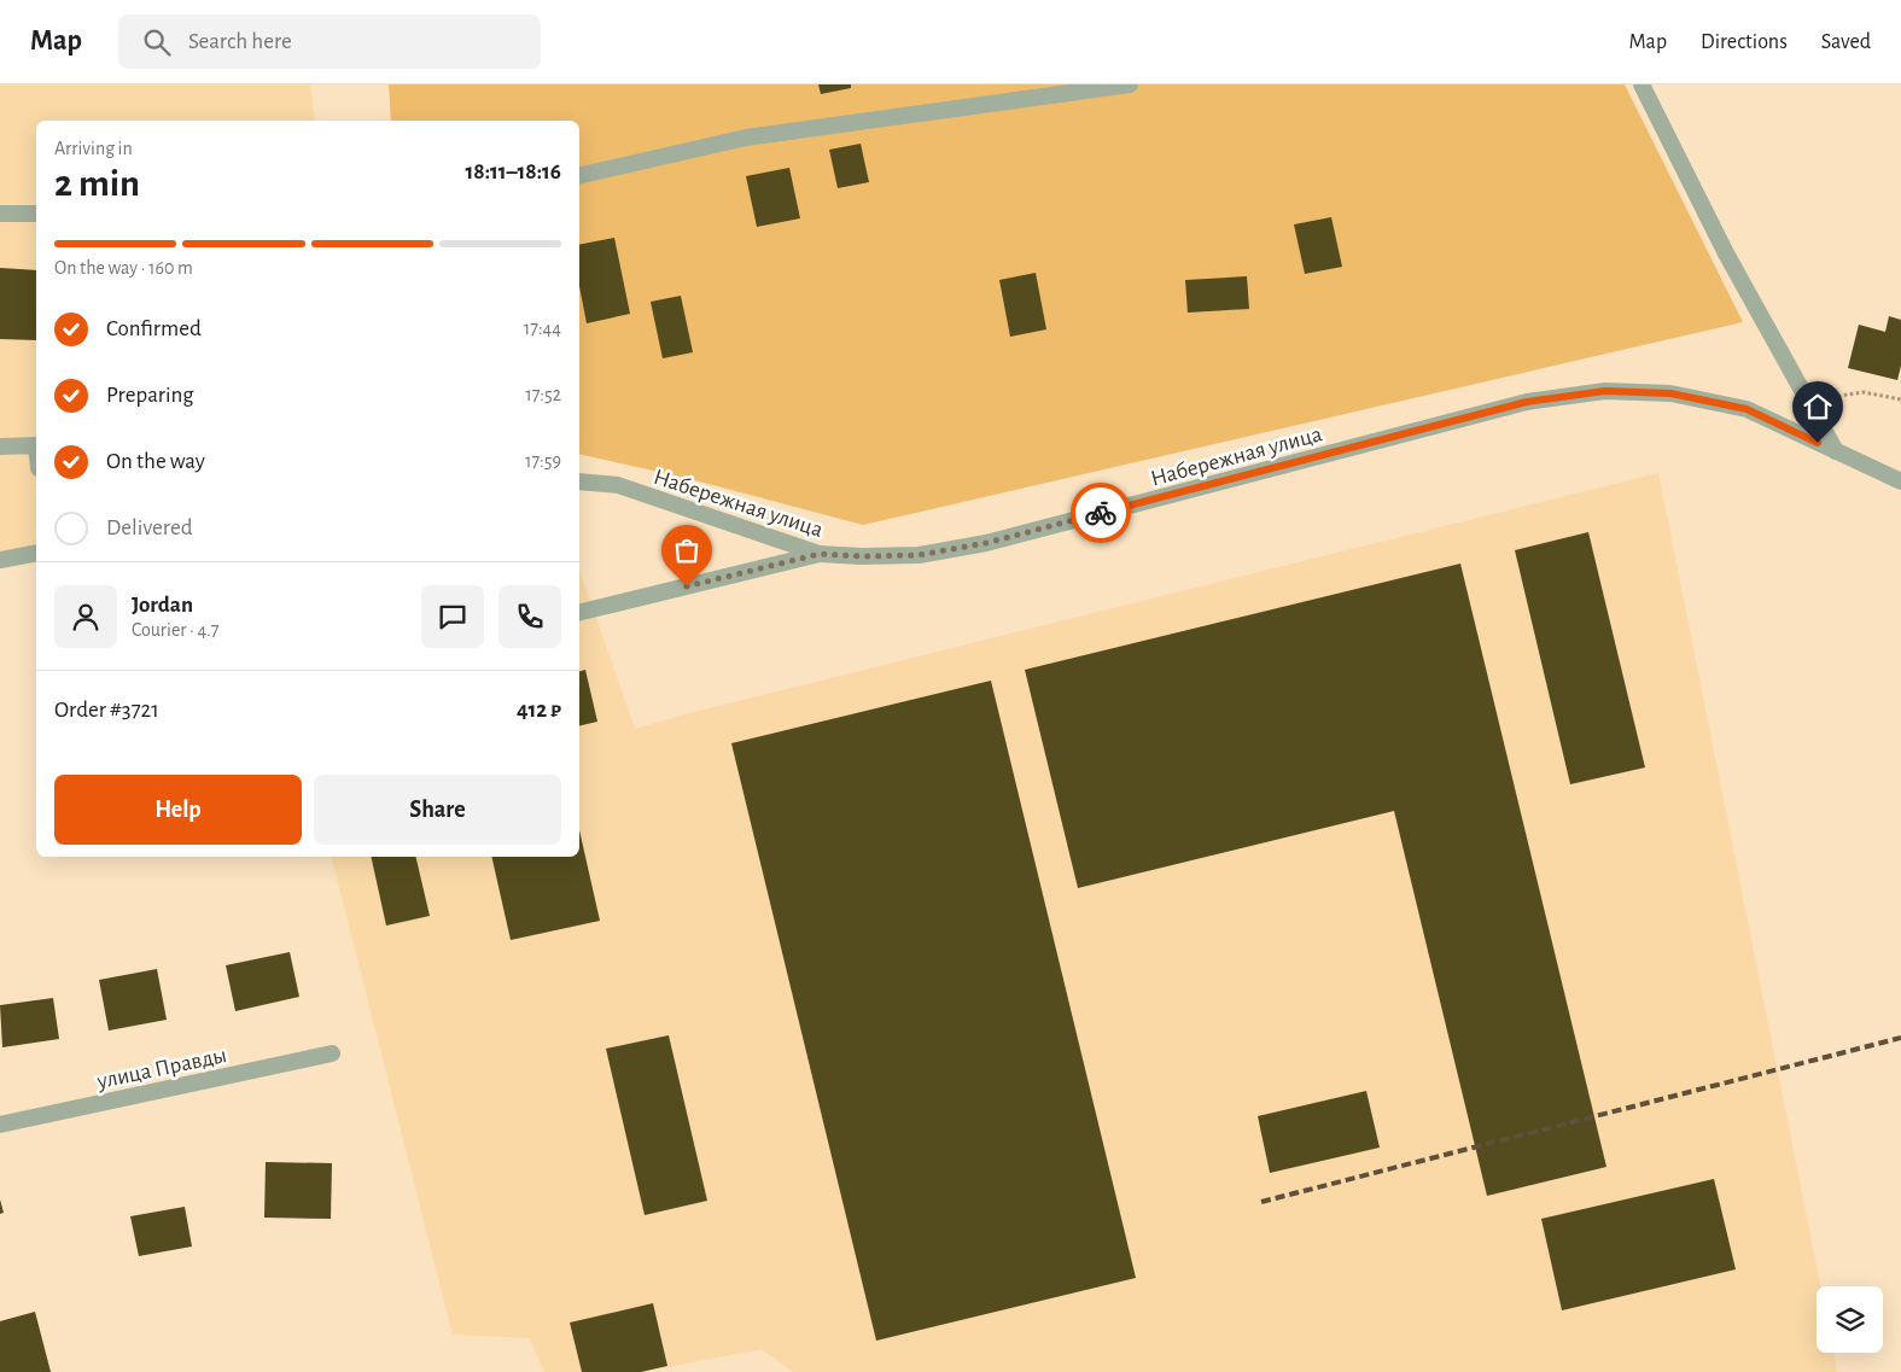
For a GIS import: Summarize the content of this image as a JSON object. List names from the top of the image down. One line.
{"streets":{"street":["Набережная улица","улица Правды"]},"page":{"header":"Map","search":"Search here","nav":["Map","Directions","Saved"],"heading":["2 min","Arriving in","18:11–18:16"],"panel":["Jordan","Courier · 4.7","Order #3721","412 ₽"],"bar":"On the way · 160 m","list":[["Confirmed","17:44"],["Preparing","17:52"],["On the way","17:59"],"Delivered"],"buttons":["Help","Share"]}}
